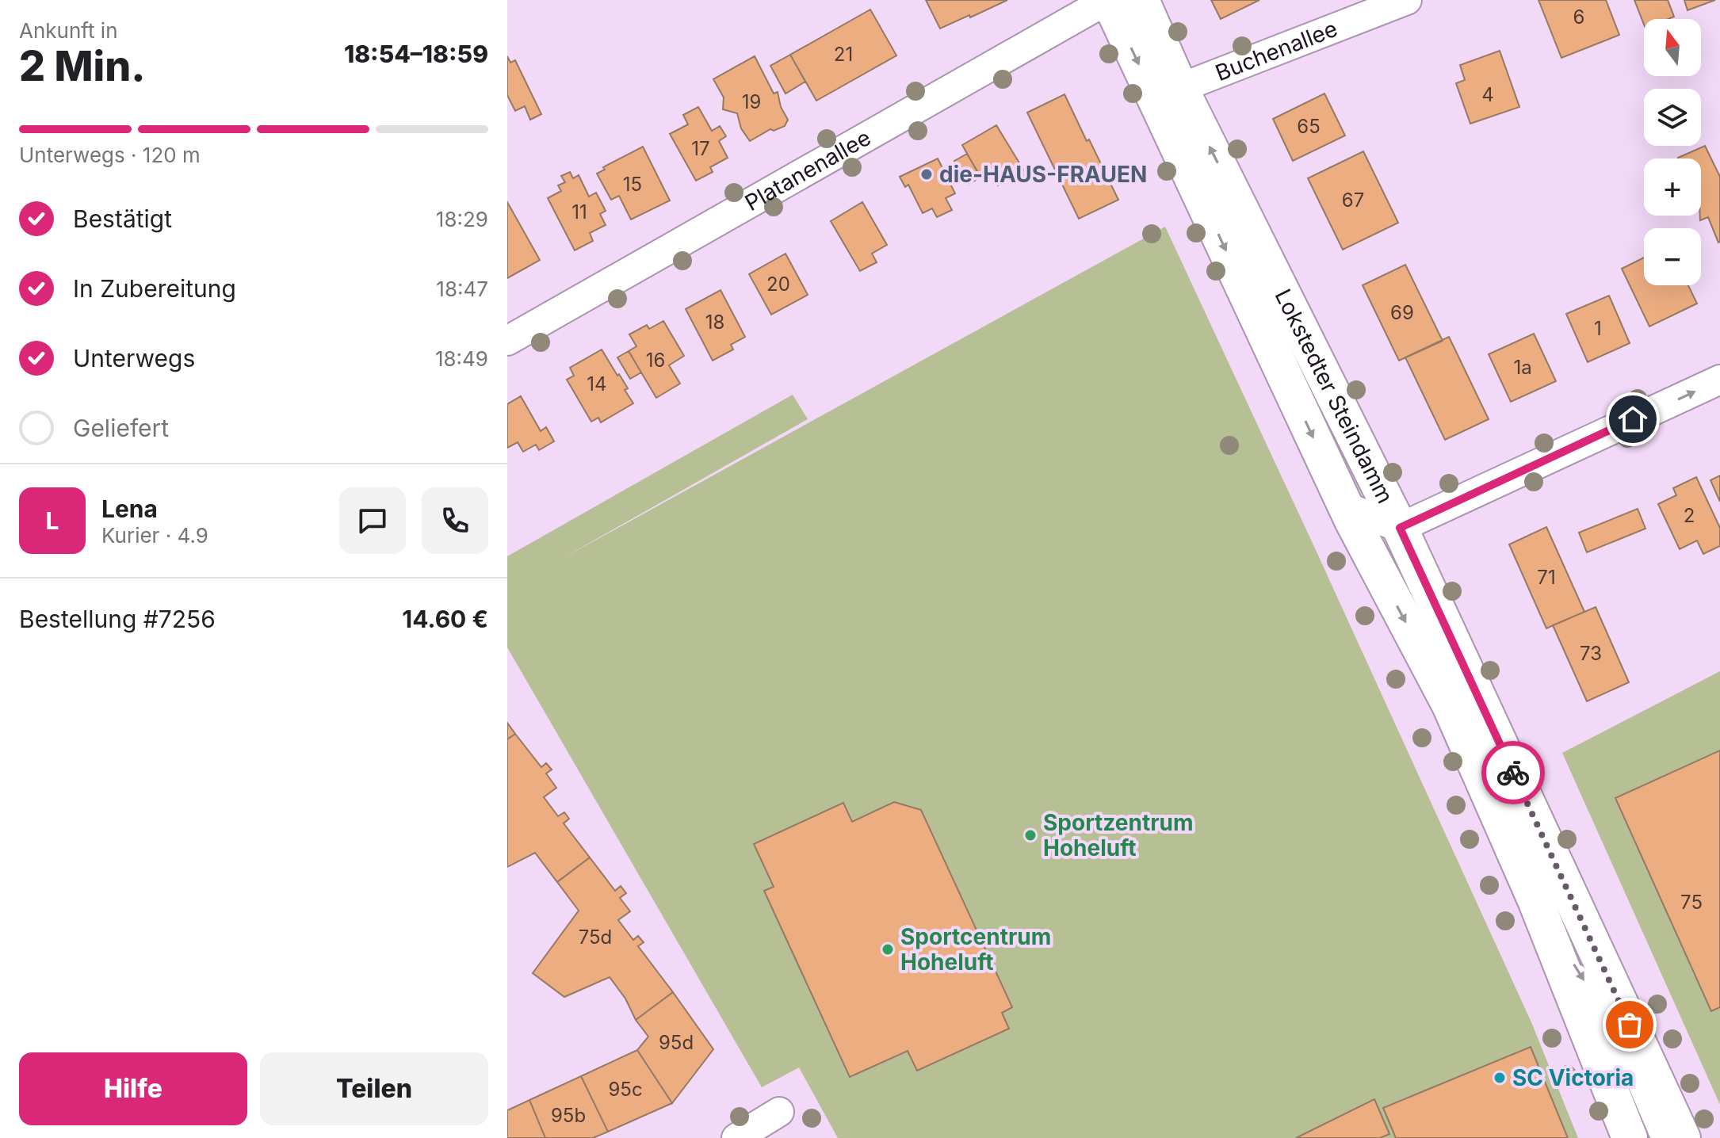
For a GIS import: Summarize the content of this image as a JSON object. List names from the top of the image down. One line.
{"streets":{"main road":["Lokstedter Steindamm"],"street":["Buchenallee","Platanenallee"]},"crossings":[["Buchenallee","Lokstedter Steindamm"],["Platanenallee","Lokstedter Steindamm"]],"places":["die-HAUS-FRAUEN","Sportzentrum Hoheluft","Sportcentrum Hoheluft","SC Victoria"],"house_numbers":["6","21","4","19","65","17","15","67","11","20","69","18","1","16","1a","14","2","71","73","75","75d","95d","95c","95b"],"north":"top","page":{"heading":["2 Min.","Ankunft in","18:54–18:59"],"panel":["Lena","Kurier · 4.9","Bestellung #7256","14.60 €"],"map_buttons":["+","−"],"bar":"Unterwegs · 120 m","list":[["Bestätigt","18:29"],["In Zubereitung","18:47"],["Unterwegs","18:49"],"Geliefert"],"round":"L","buttons":["Hilfe","Teilen"]}}
